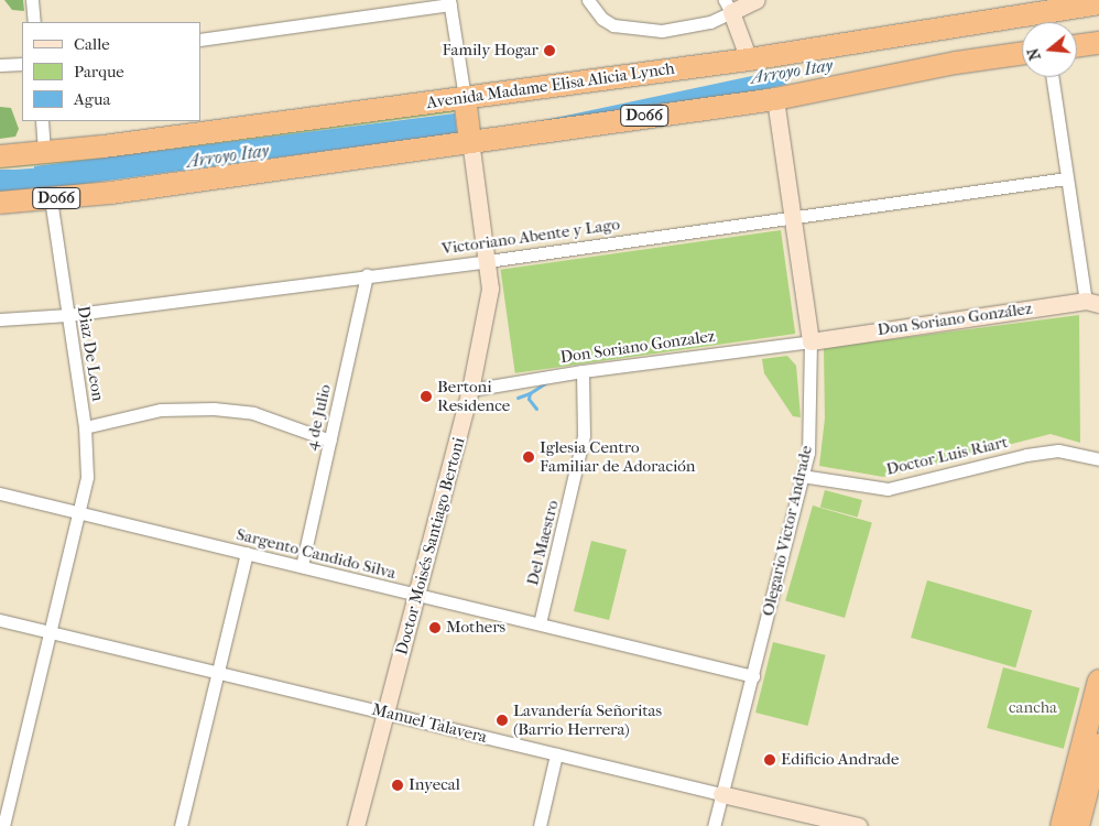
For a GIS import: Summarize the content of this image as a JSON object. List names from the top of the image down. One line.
{"streets":{"highway":["Avenida Madame Elisa Alicia Lynch","D066"],"street":["Victoriano Abente y Lago","Don Soriano González","Don Soriano Gonzalez","Diaz De Leon","4 de Julio","Doctor Luis Riart","Olegario Victor Andrade","Del Maestro","Doctor Moisés Santiago Bertoni","Sargento Candido Silva","Manuel Talavera"]},"crossings":[["D066","Diaz De Leon"],["D066","Olegario Victor Andrade"],["D066","Doctor Moisés Santiago Bertoni"],["Victoriano Abente y Lago","Diaz De Leon"],["Victoriano Abente y Lago","4 de Julio"],["Victoriano Abente y Lago","Olegario Victor Andrade"],["Victoriano Abente y Lago","Doctor Moisés Santiago Bertoni"],["Don Soriano González","Don Soriano Gonzalez"],["Don Soriano González","Olegario Victor Andrade"],["Don Soriano Gonzalez","Olegario Victor Andrade"],["Don Soriano Gonzalez","Del Maestro"],["Don Soriano Gonzalez","Doctor Moisés Santiago Bertoni"],["Diaz De Leon","Sargento Candido Silva"],["Diaz De Leon","Manuel Talavera"],["4 de Julio","Sargento Candido Silva"],["Doctor Luis Riart","Olegario Victor Andrade"],["Olegario Victor Andrade","Sargento Candido Silva"],["Olegario Victor Andrade","Manuel Talavera"],["Del Maestro","Sargento Candido Silva"],["Doctor Moisés Santiago Bertoni","Sargento Candido Silva"],["Doctor Moisés Santiago Bertoni","Manuel Talavera"]],"water":["Arroyo Itay"],"parks":["cancha"],"places":["Family Hogar","Bertoni Residence","Iglesia Centro Familiar de Adoración","Mothers","Lavandería Señoritas (Barrio Herrera)","Edificio Andrade","Inyecal"],"legend":["Calle","Parque","Agua"],"north":"left"}
